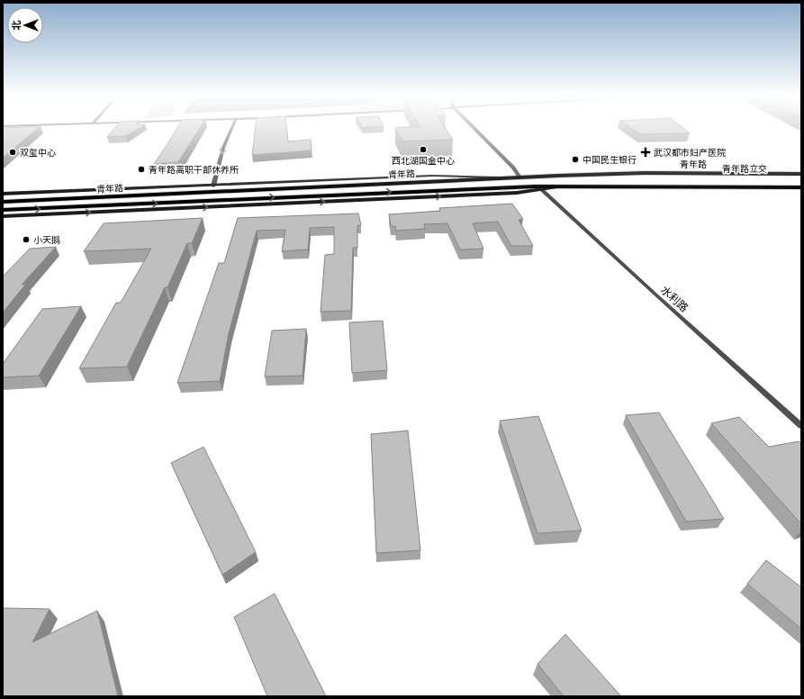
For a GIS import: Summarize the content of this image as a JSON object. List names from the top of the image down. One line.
{"streets":{"main road":["青年路","青年路立交"],"street":["水利路"]},"crossings":[["青年路","水利路"]],"places":{"other":["西北湖国金中心","双玺中心","中国民生银行","青年路离职干部休养所","小天鹅"],"health":["武汉都市妇产医院"]},"north":"left"}
